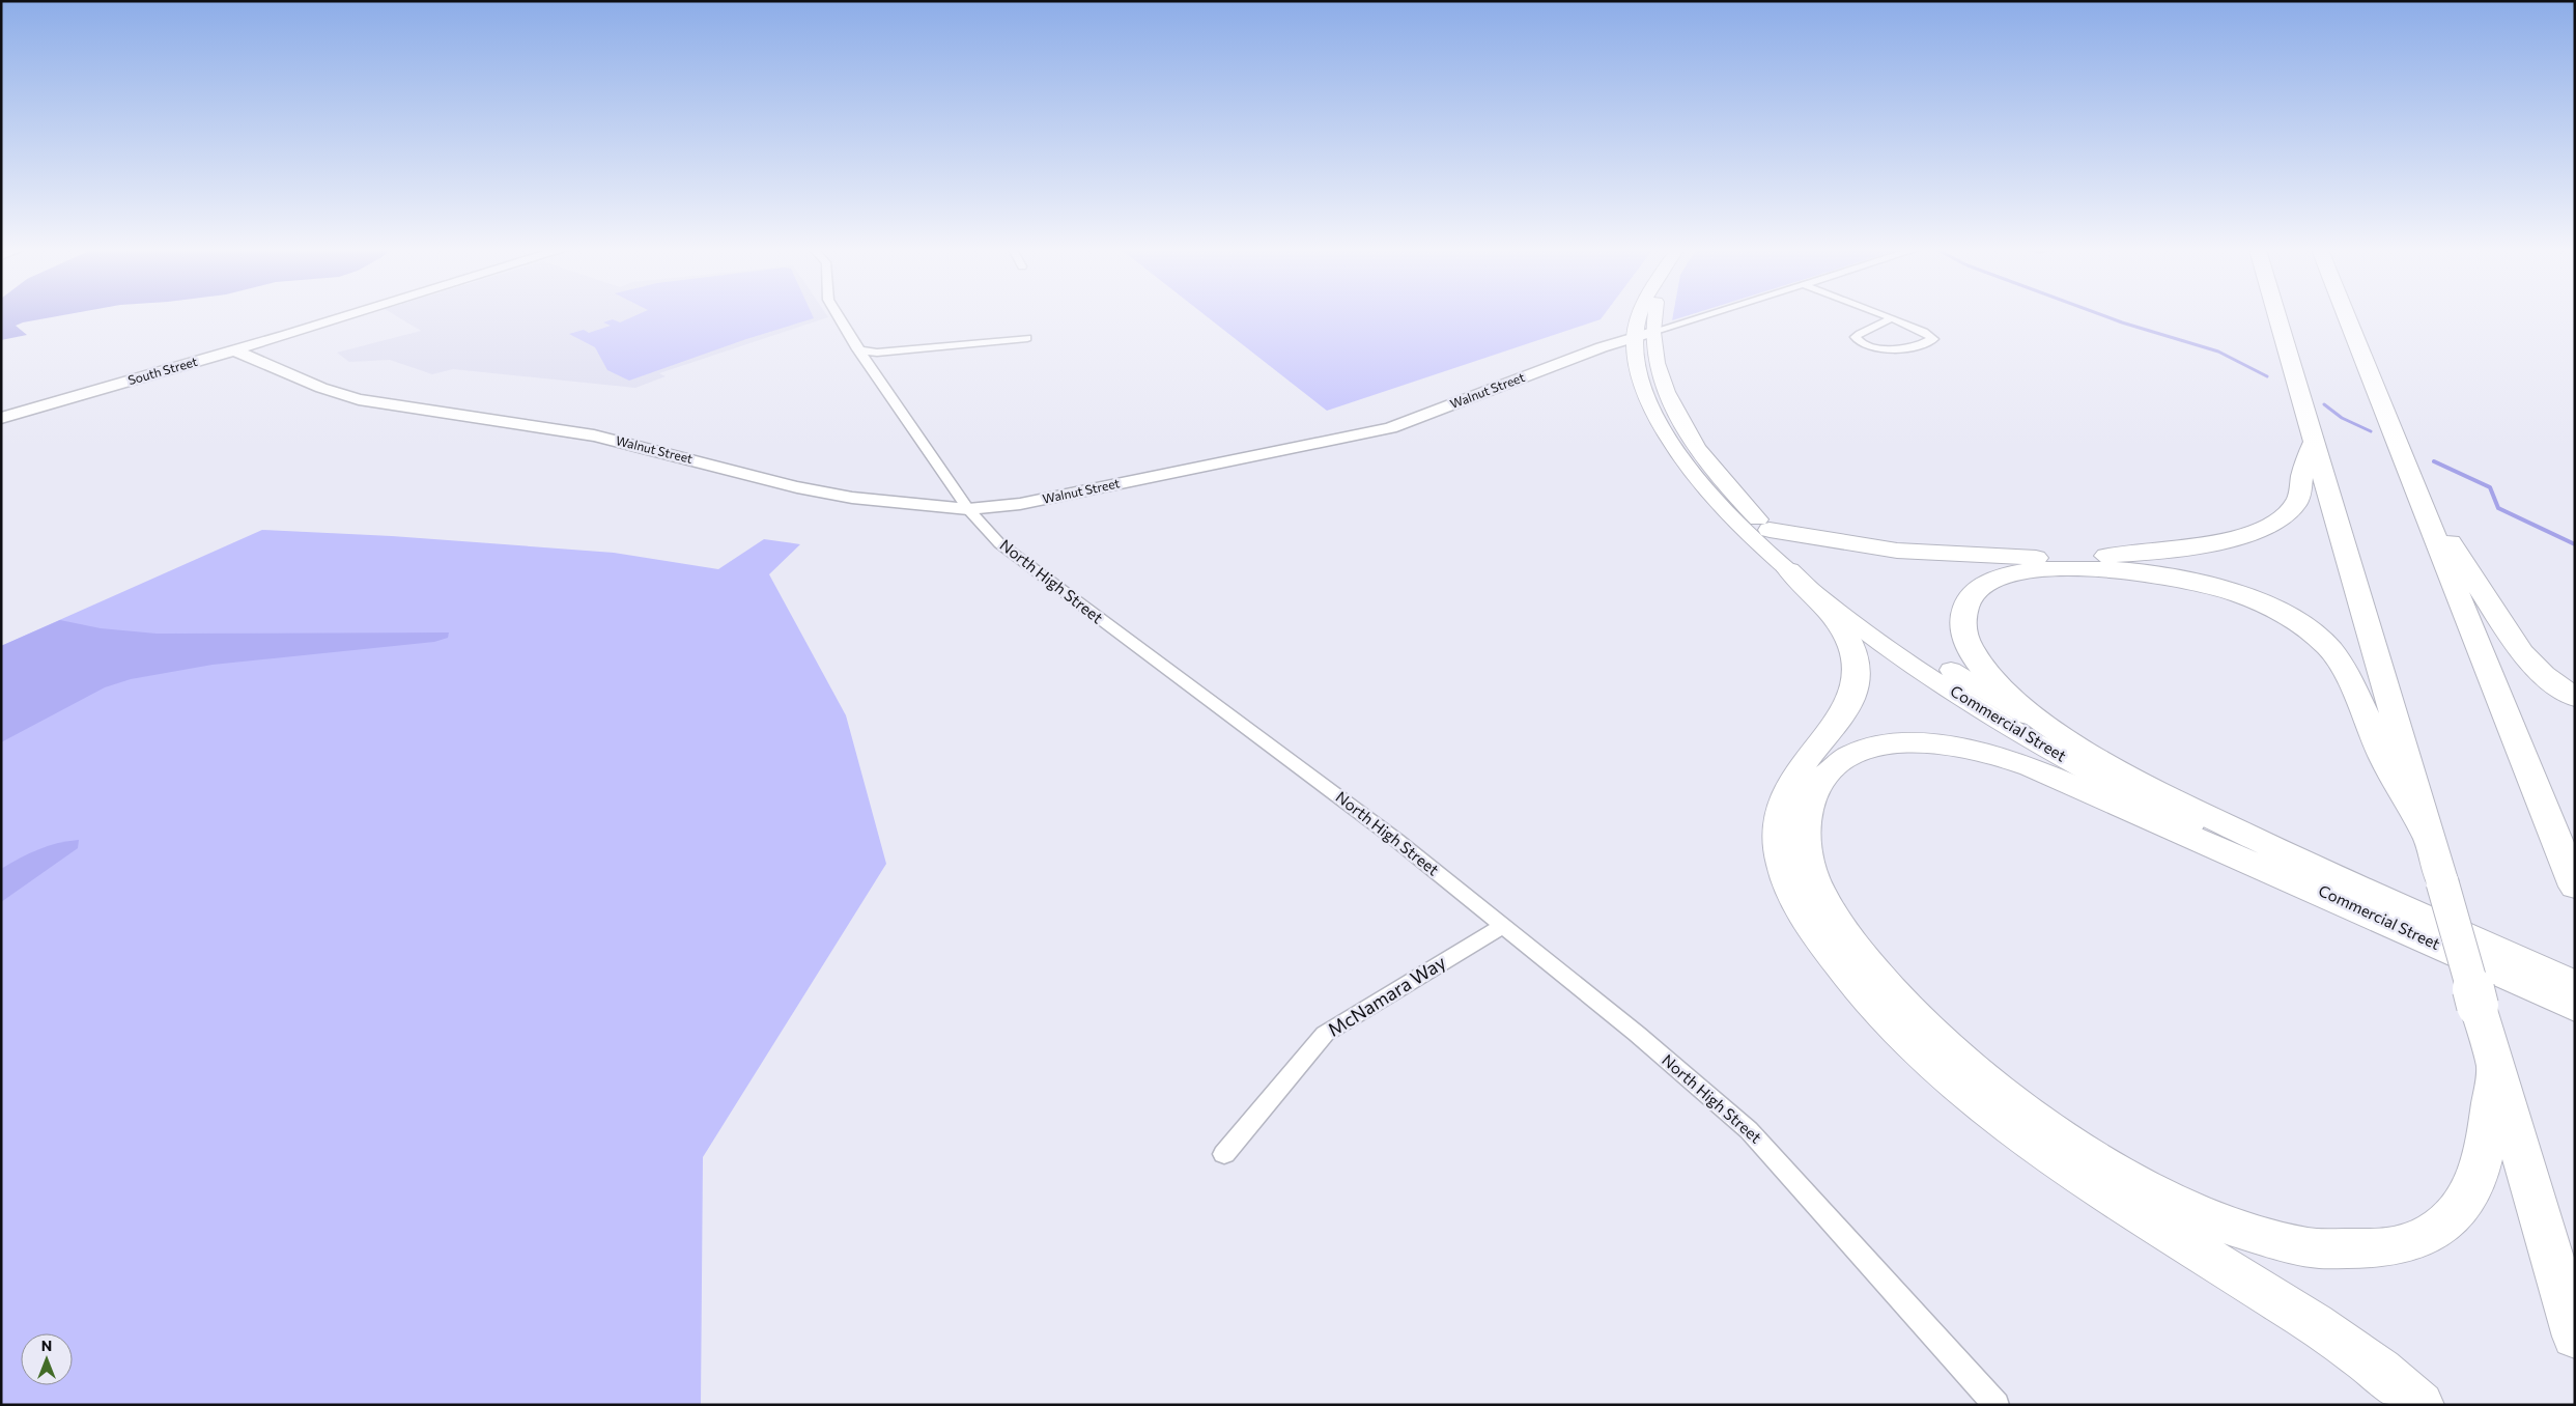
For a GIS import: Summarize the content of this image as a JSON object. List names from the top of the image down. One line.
{"streets":{"highway":["Commercial Street"],"street":["South Street","Walnut Street","North High Street","McNamara Way"]},"crossings":[["South Street","Walnut Street"],["Walnut Street","North High Street"],["Walnut Street","Commercial Street"],["North High Street","McNamara Way"]],"north":"top"}
